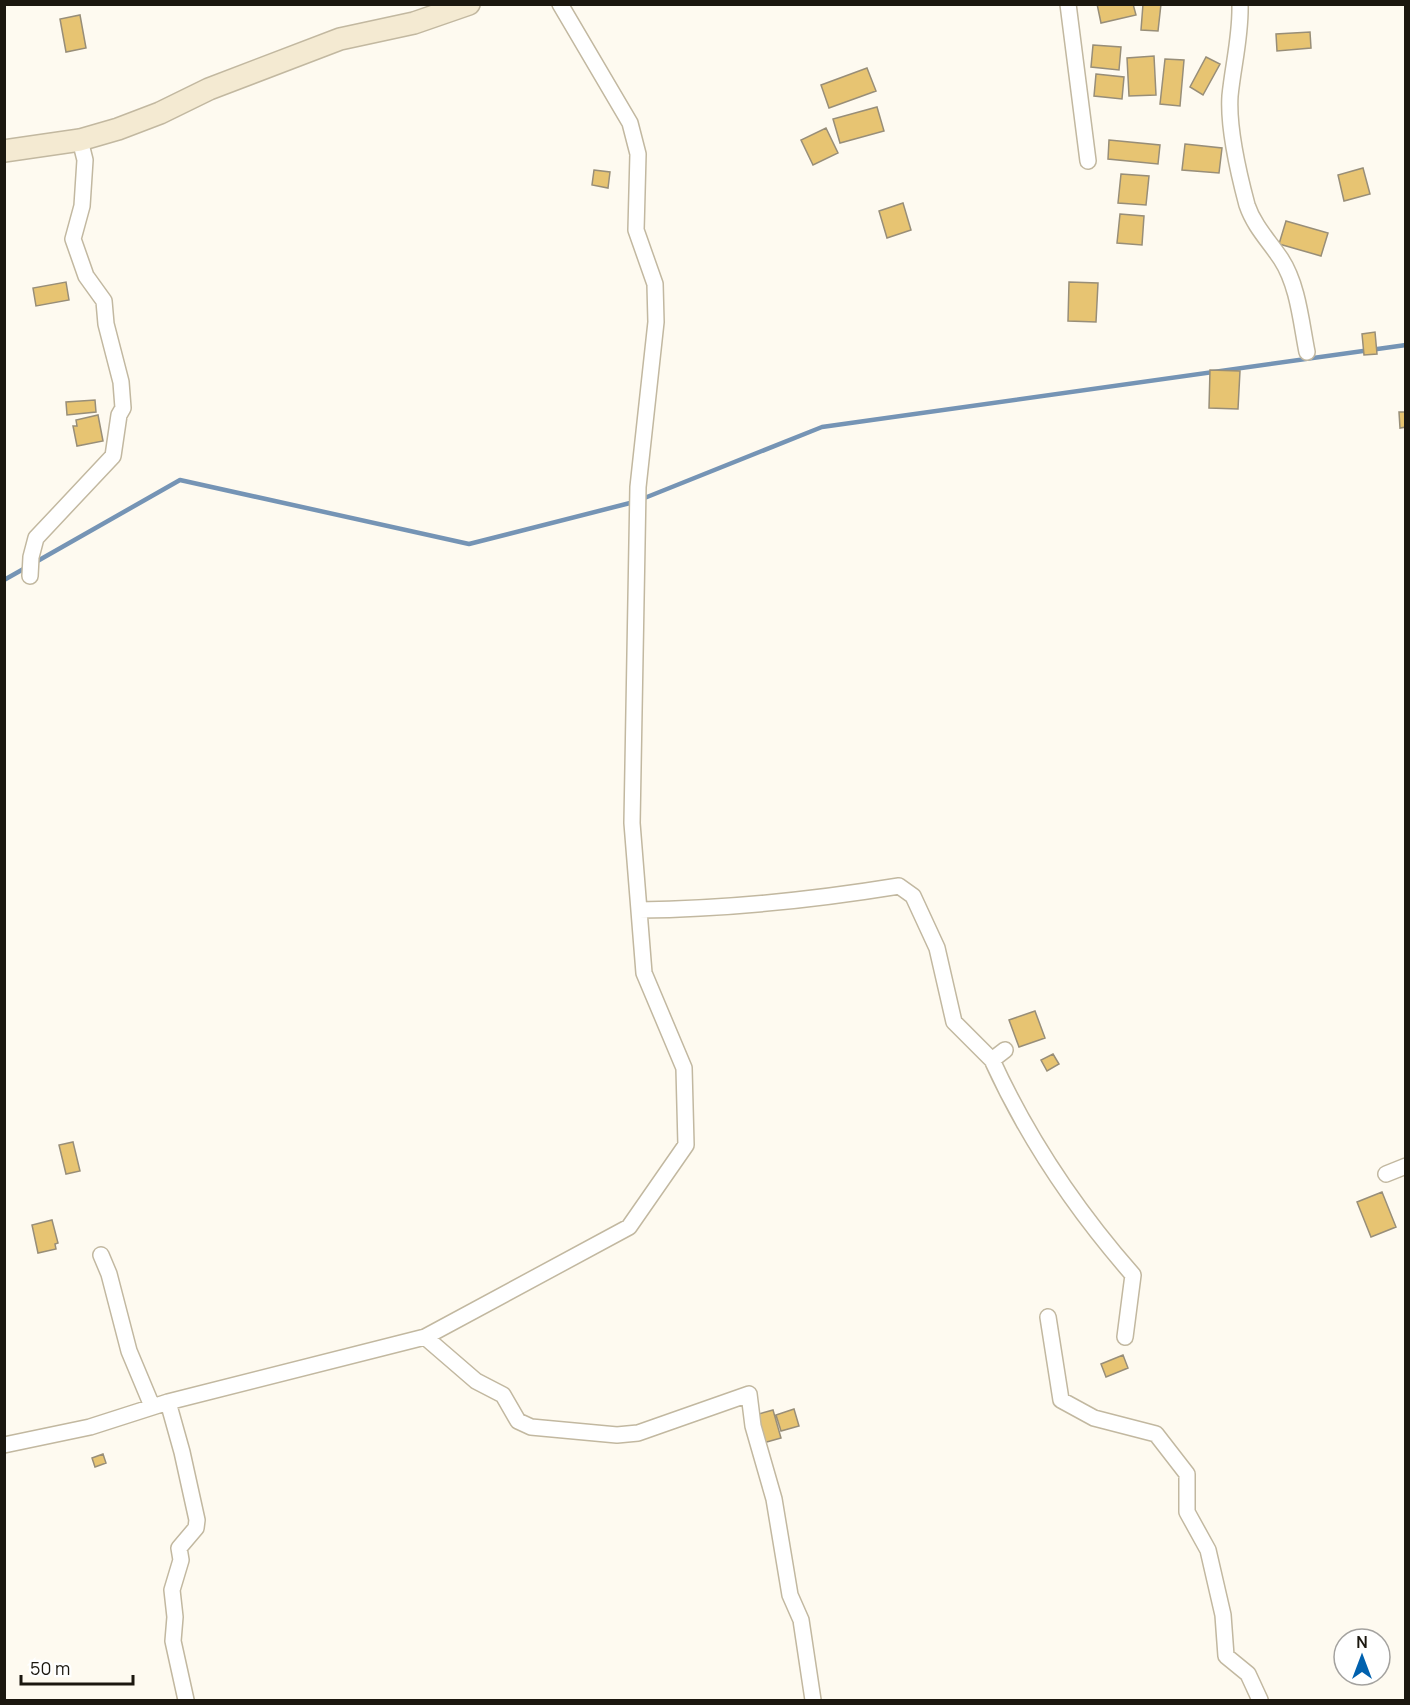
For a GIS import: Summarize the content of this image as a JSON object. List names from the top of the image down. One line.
{"scale_bar":"50 m","north":"top"}
